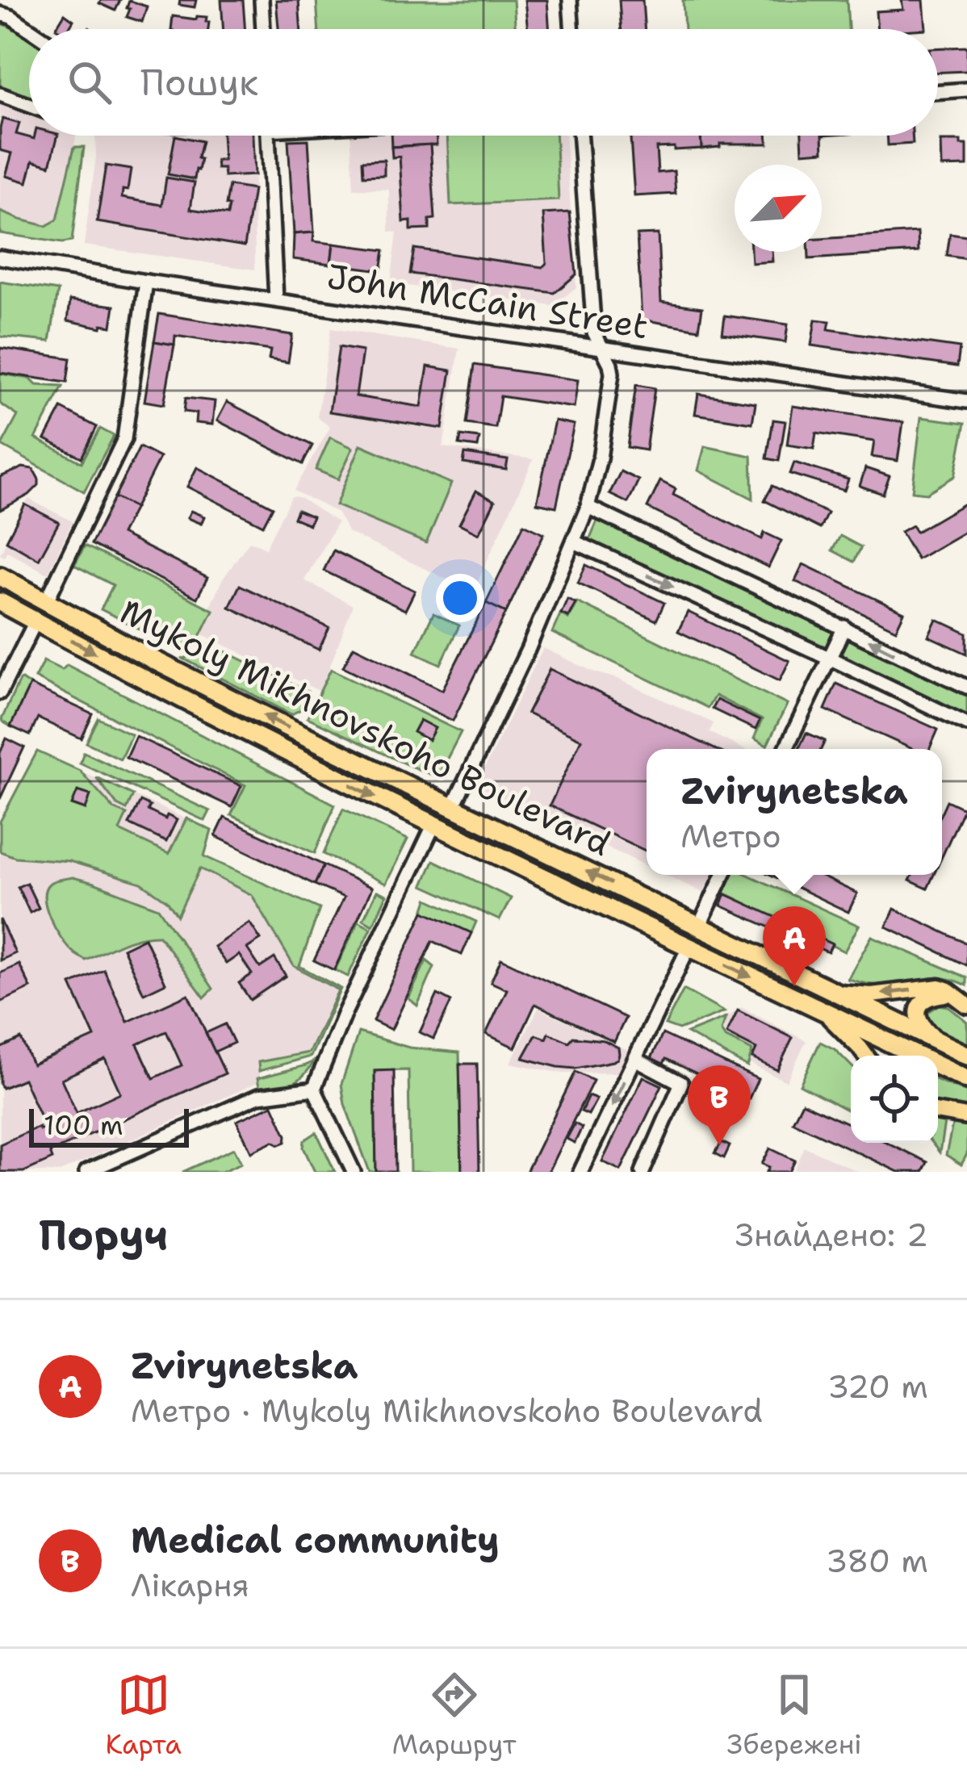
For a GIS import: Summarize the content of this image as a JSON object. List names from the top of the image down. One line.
{"streets":{"highway":["Mykoly Mikhnovskoho Boulevard"],"street":["John McCain Street"]},"scale_bar":"100 m","north":"top right","page":{"search":"Пошук","popup":["Zvirynetska","Метро"],"pins":["A","B"],"scale":"100 m","heading":["Поруч","Знайдено: 2"],"list":[{"mark":"A","name":"Zvirynetska","note":"Метро · Mykoly Mikhnovskoho Boulevard","value":"320 m"},{"mark":"B","name":"Medical community","note":"Лікарня","value":"380 m"}],"nav":["Карта","Маршрут","Збережені"]}}
